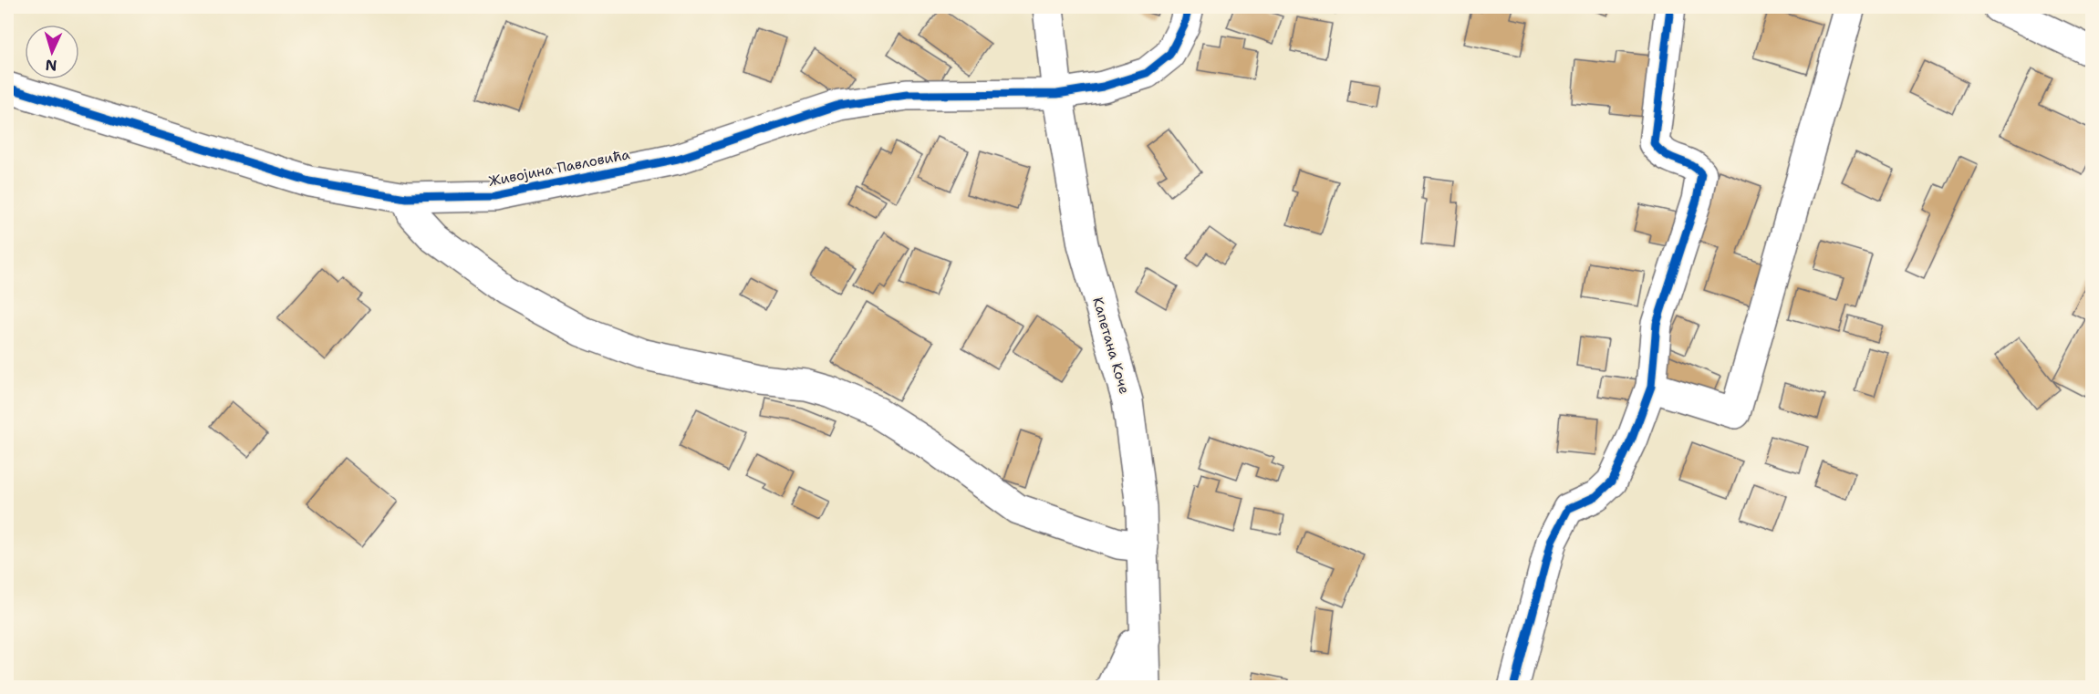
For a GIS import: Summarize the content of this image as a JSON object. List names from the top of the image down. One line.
{"streets":{"street":["Живојина Павловића","Капетана Коче"]},"crossings":[["Живојина Павловића","Капетана Коче"]],"north":"bottom"}
